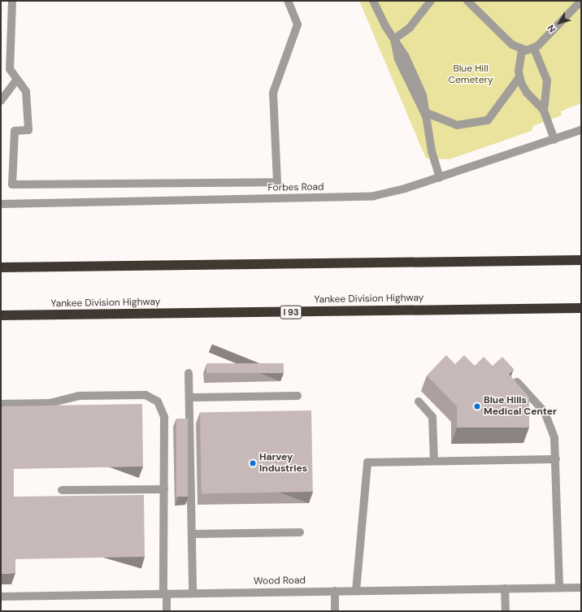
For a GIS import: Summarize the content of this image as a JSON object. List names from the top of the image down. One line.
{"streets":{"highway":["Yankee Division Highway","I 93"],"street":["Forbes Road","Wood Road"]},"parks":["Blue Hill Cemetery"],"places":["Blue Hills Medical Center","Harvey Industries"],"north":"bottom left"}
